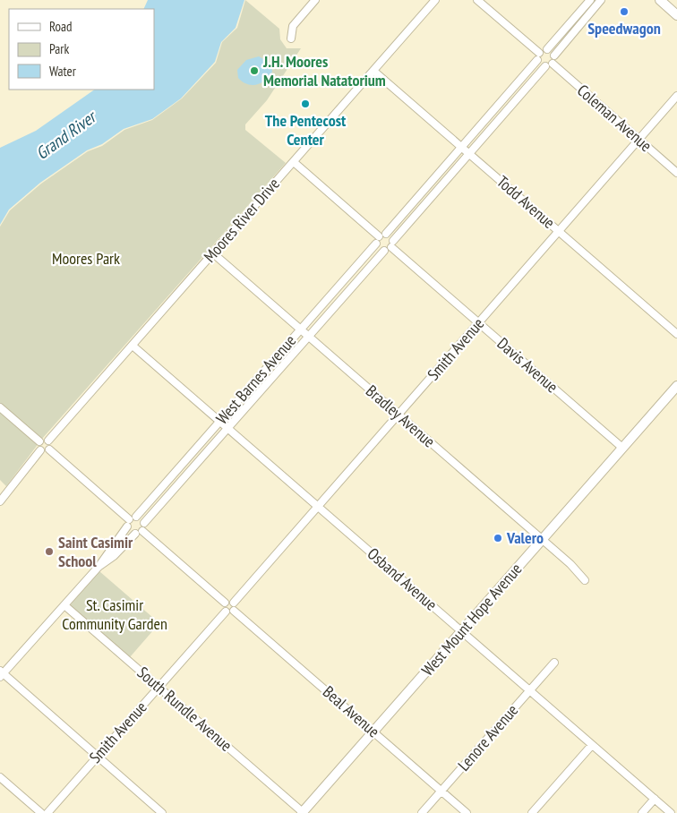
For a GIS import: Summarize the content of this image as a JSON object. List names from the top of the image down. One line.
{"streets":{"street":["Coleman Avenue","Todd Avenue","Moores River Drive","Smith Avenue","Davis Avenue","West Barnes Avenue","Bradley Avenue","Osband Avenue","West Mount Hope Avenue","South Rundle Avenue","Beal Avenue","Lenore Avenue"]},"crossings":[["Coleman Avenue","Smith Avenue"],["Todd Avenue","Moores River Drive"],["Todd Avenue","Smith Avenue"],["Moores River Drive","Bradley Avenue"],["Moores River Drive","Osband Avenue"],["Smith Avenue","Davis Avenue"],["Smith Avenue","Bradley Avenue"],["Smith Avenue","Osband Avenue"],["Smith Avenue","South Rundle Avenue"],["Smith Avenue","Beal Avenue"],["Davis Avenue","West Barnes Avenue"],["Davis Avenue","West Mount Hope Avenue"],["West Barnes Avenue","Bradley Avenue"],["West Barnes Avenue","Osband Avenue"],["Bradley Avenue","West Mount Hope Avenue"],["Osband Avenue","West Mount Hope Avenue"],["Osband Avenue","Lenore Avenue"],["West Mount Hope Avenue","South Rundle Avenue"],["West Mount Hope Avenue","Beal Avenue"],["Beal Avenue","Lenore Avenue"]],"water":["Grand River"],"parks":["Moores Park","St. Casimir Community Garden"],"places":["Speedwagon","J.H. Moores Memorial Natatorium","The Pentecost Center","Valero","Saint Casimir School"],"legend":["Road","Park","Water"]}
